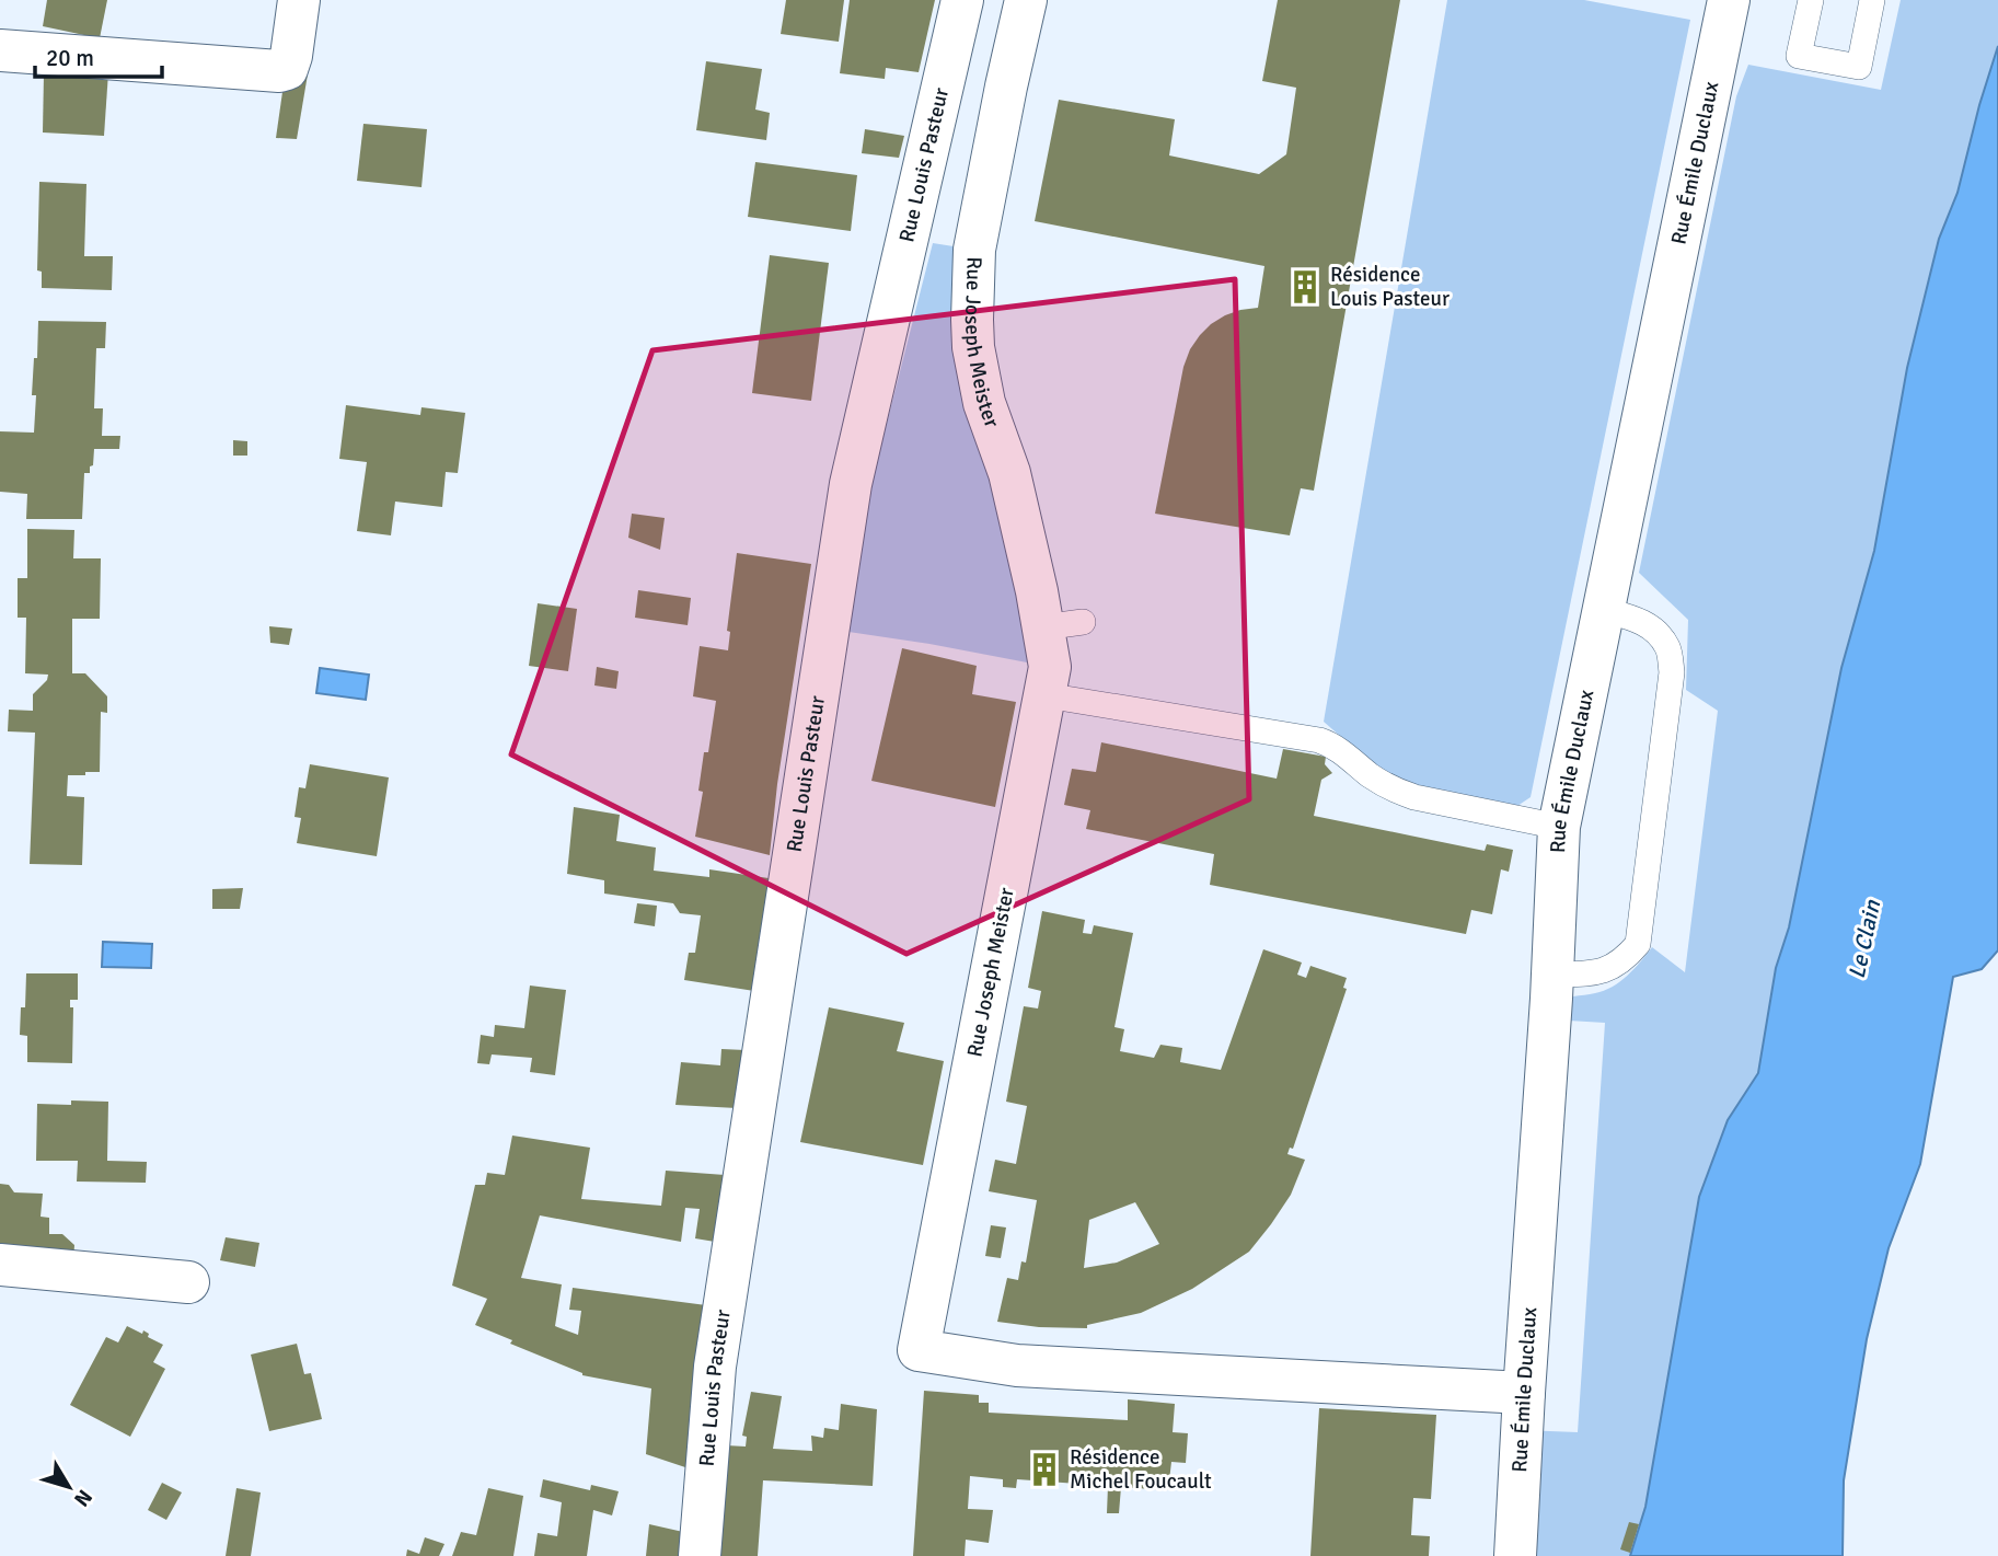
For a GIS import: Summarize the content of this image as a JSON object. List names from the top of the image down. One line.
{"streets":{"street":["Rue Émile Duclaux","Rue Louis Pasteur","Rue Joseph Meister"]},"crossings":[["Rue Émile Duclaux","Rue Joseph Meister"]],"water":["Le Clain"],"places":{"building":["Résidence Louis Pasteur","Résidence Michel Foucault"]},"scale_bar":"20 m","north":"bottom right"}
